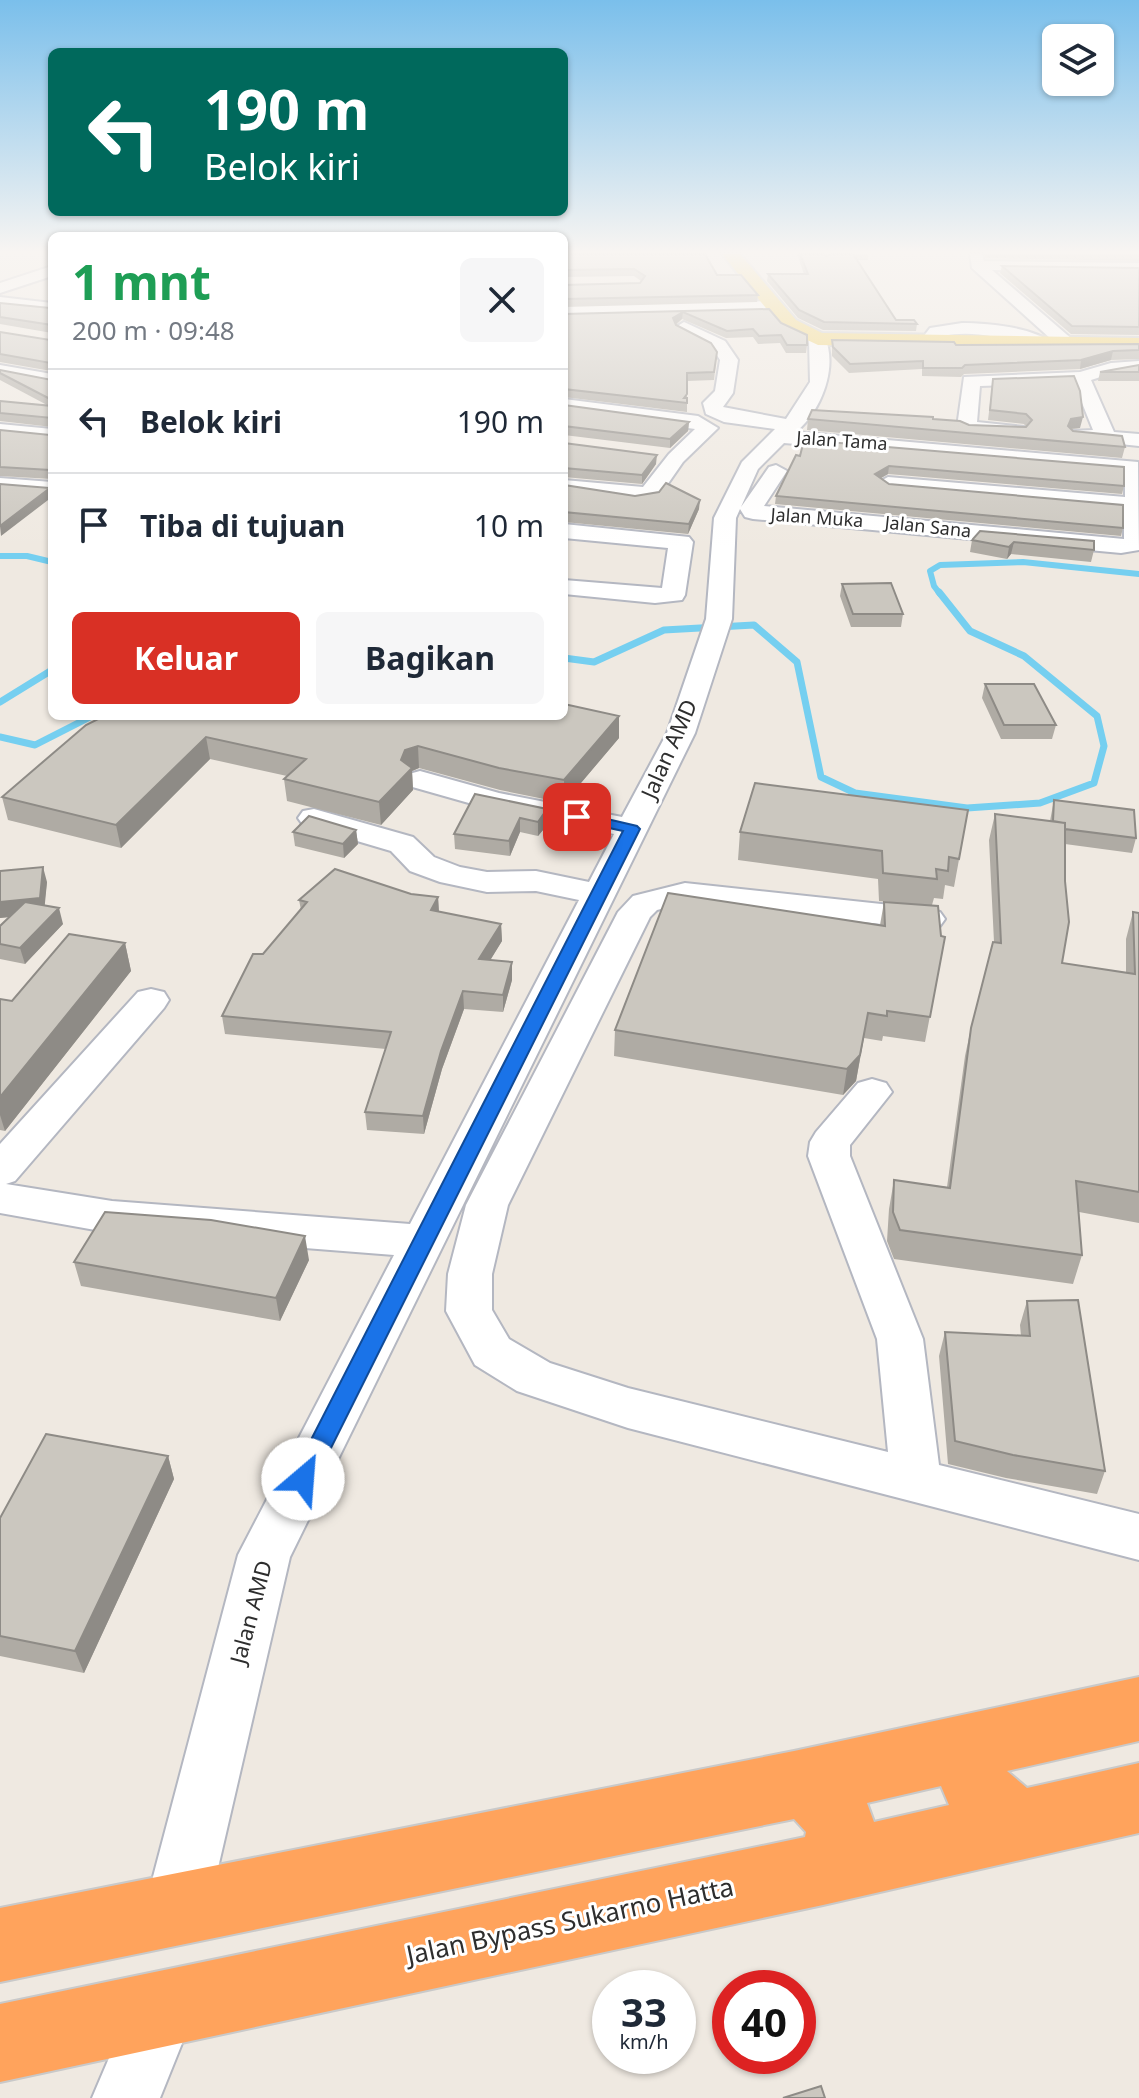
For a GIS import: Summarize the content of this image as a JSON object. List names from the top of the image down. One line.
{"streets":{"highway":["Jalan Bypass Sukarno Hatta"],"street":["Jalan Tama","Jalan Muka","Jalan Sana","Jalan AMD"]},"crossings":[["Jalan Tama","Jalan Muka"],["Jalan Tama","Jalan Sana"],["Jalan Tama","Jalan AMD"],["Jalan Muka","Jalan Sana"],["Jalan Muka","Jalan AMD"]],"page":{"turn":["190 m","Belok kiri"],"heading":["1 mnt","200 m · 09:48"],"list":[{"name":"Belok kiri","value":"190 m"},{"name":"Tiba di tujuan","value":"10 m"}],"buttons":["Keluar","Bagikan"],"speed":"33 km/h","limit":"40"}}
